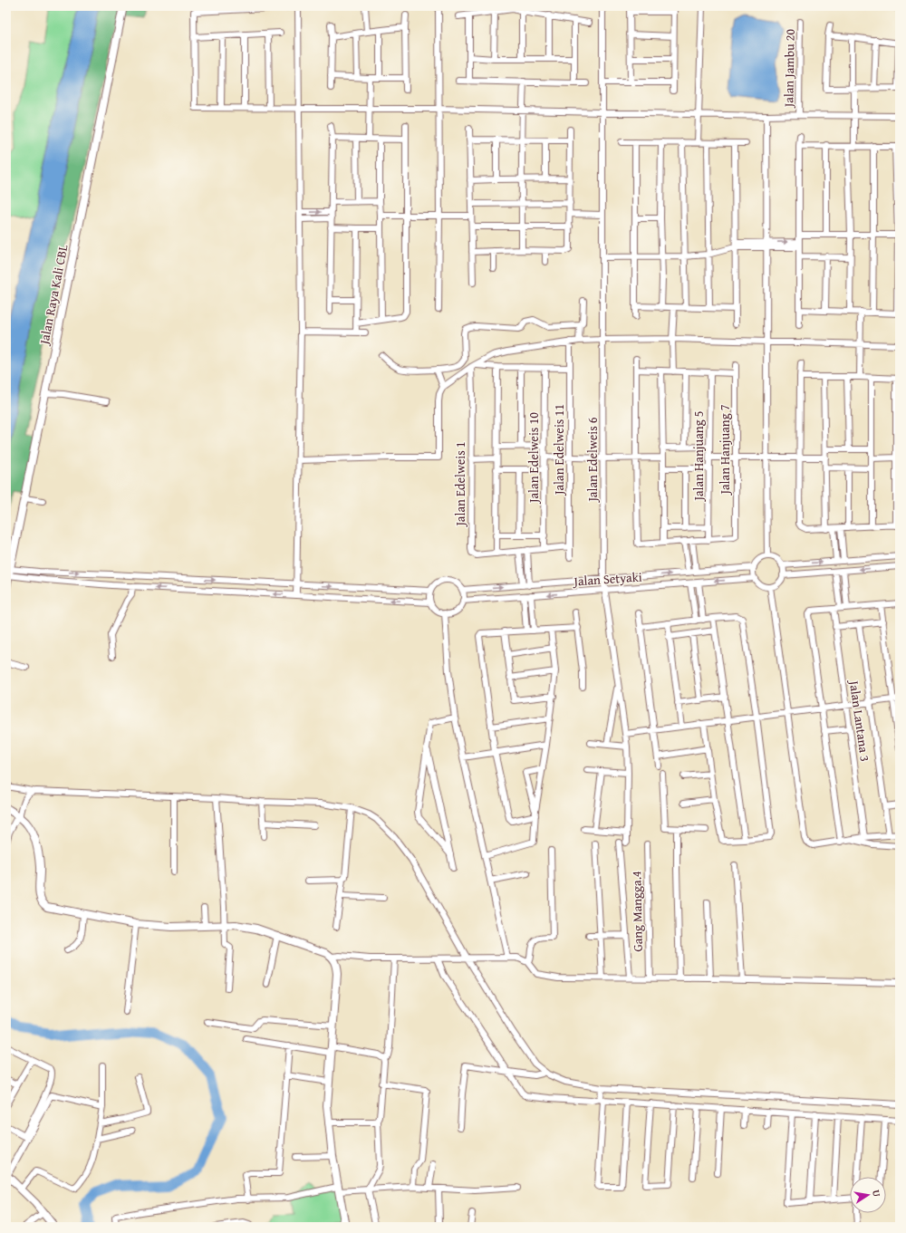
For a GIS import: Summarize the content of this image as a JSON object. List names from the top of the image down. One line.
{"streets":{"street":["Jalan Jambu 20","Jalan Raya Kali CBL","Jalan Edelweis 11","Jalan Hanjuang 7","Jalan Hanjuang 5","Jalan Edelweis 10","Jalan Edelweis 6","Jalan Edelweis 1","Jalan Setyaki","Jalan Lantana 3","Gang Mangga.4"]},"crossings":[["Jalan Edelweis 11","Jalan Edelweis 1"],["Jalan Hanjuang 7","Jalan Hanjuang 5"],["Jalan Edelweis 10","Jalan Edelweis 1"],["Jalan Edelweis 6","Jalan Setyaki"]],"north":"right"}
